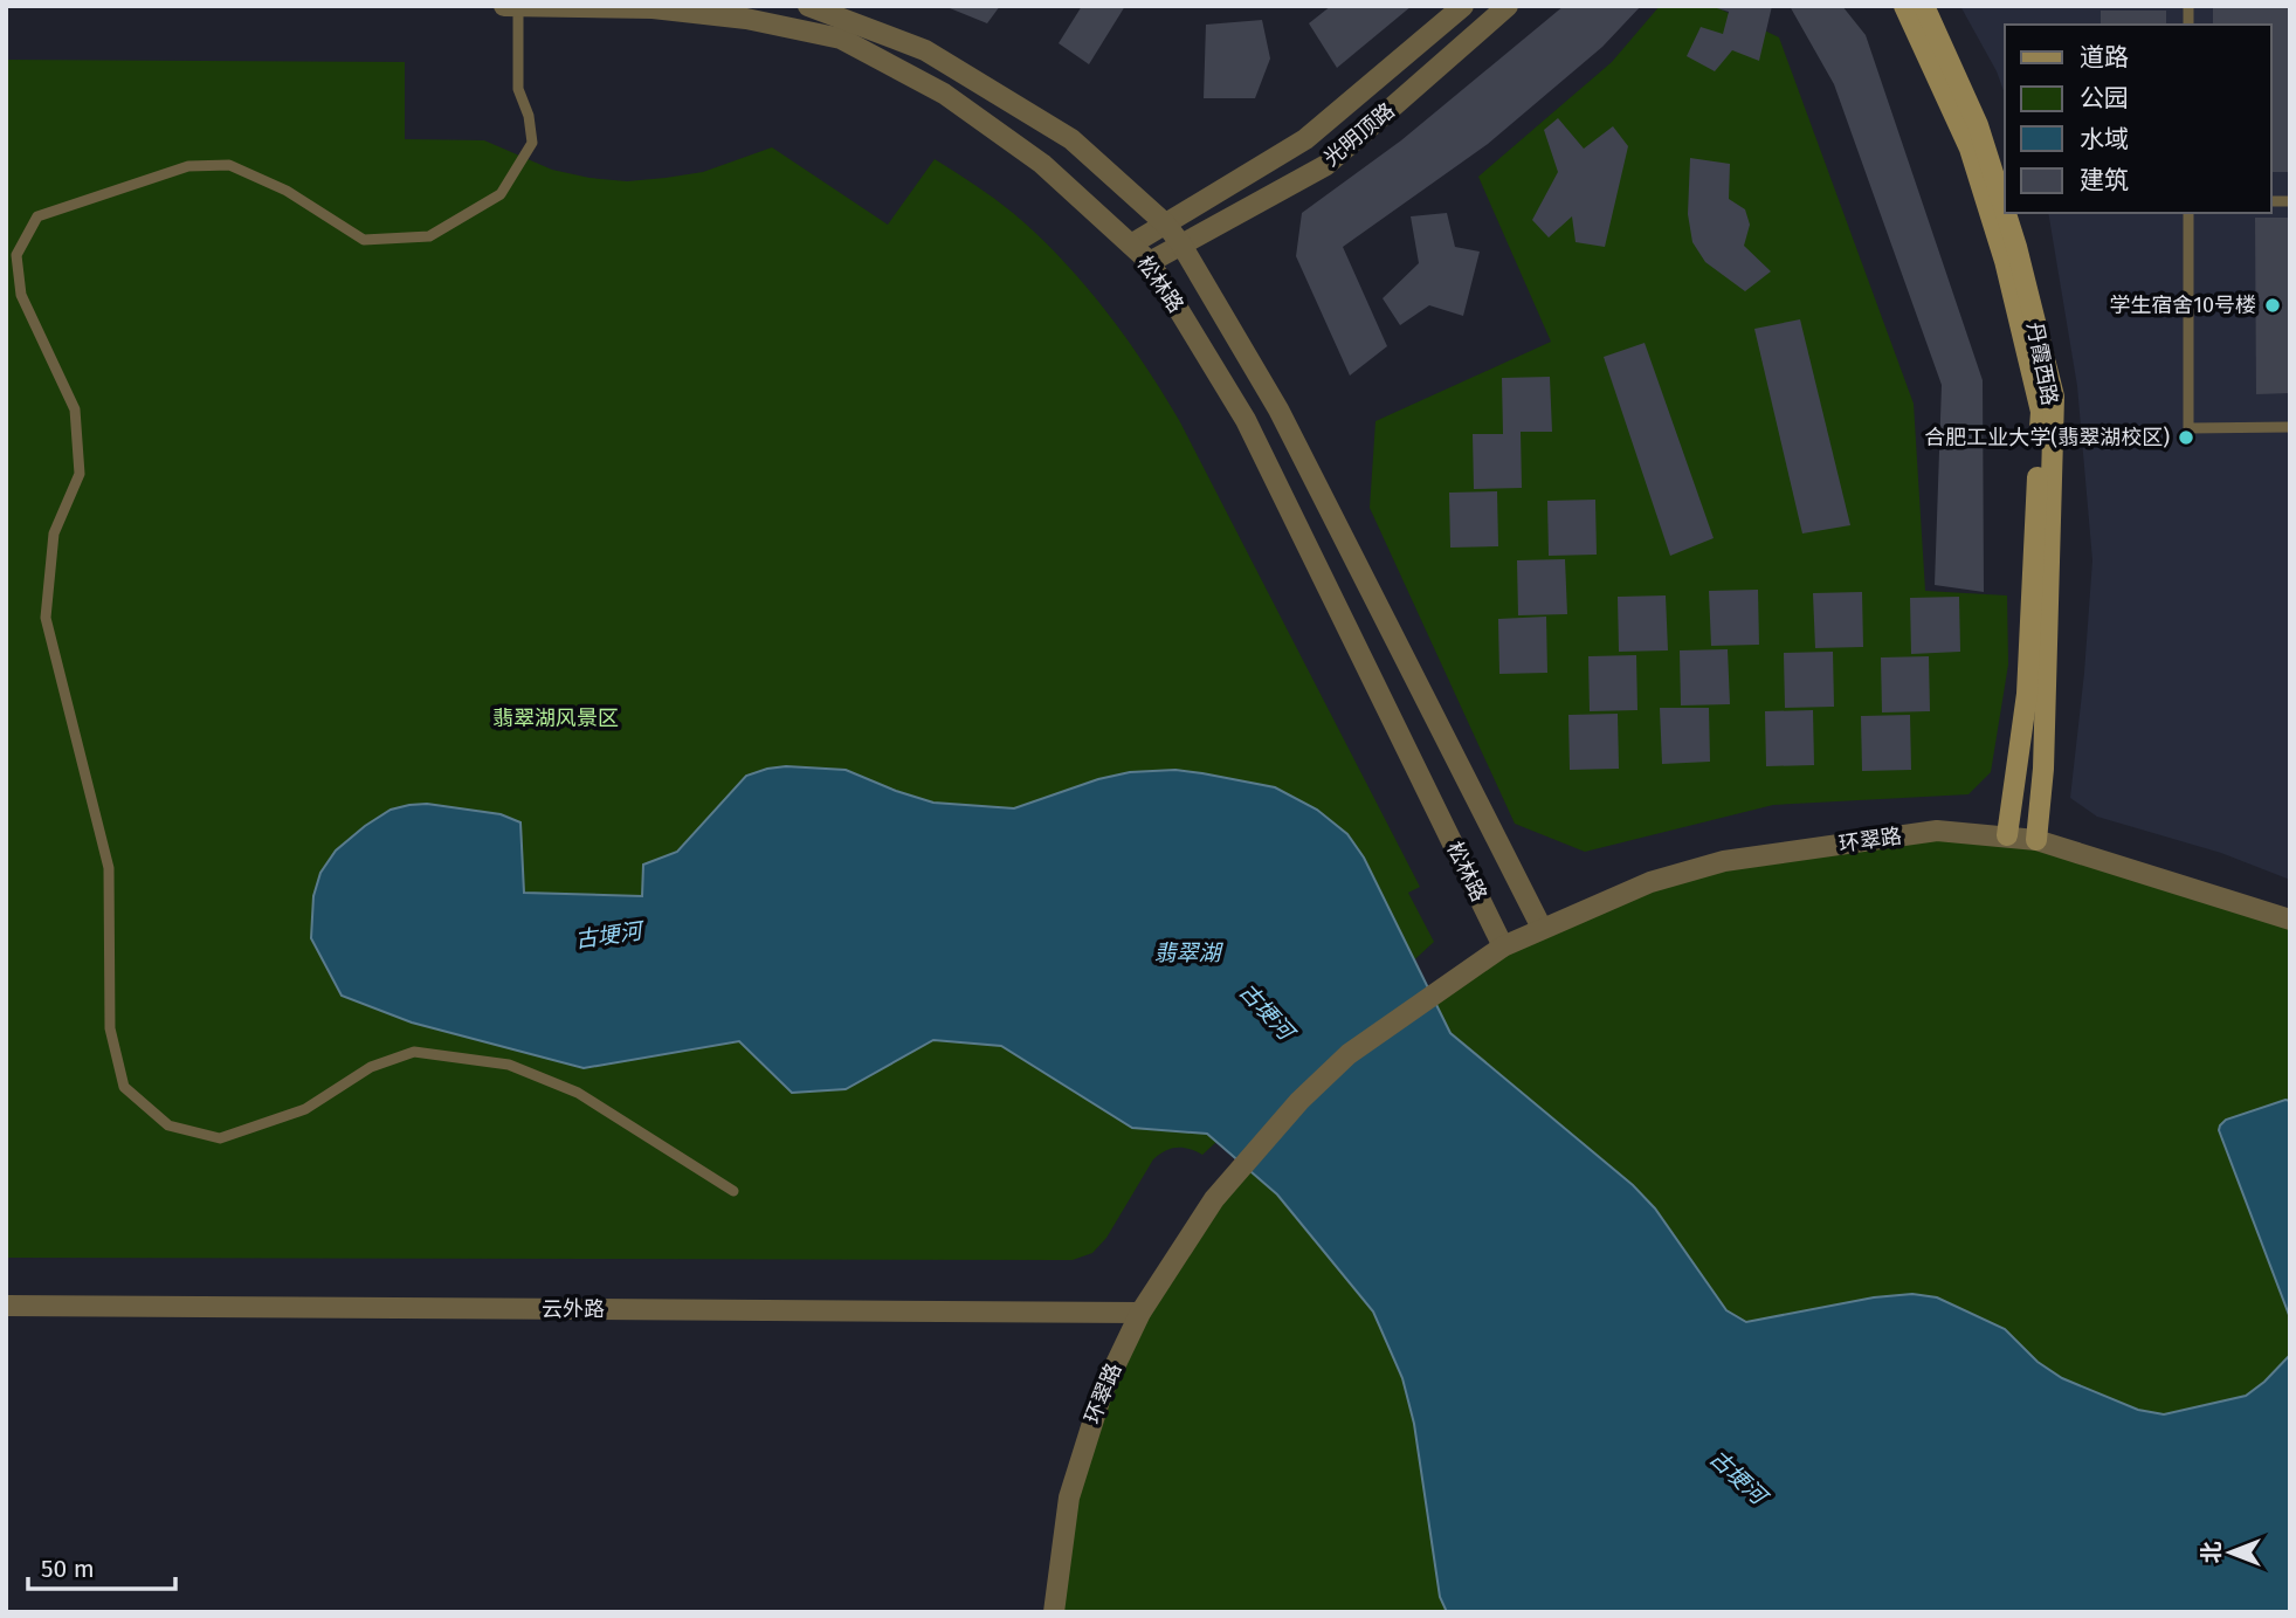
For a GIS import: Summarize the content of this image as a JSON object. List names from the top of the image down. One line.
{"streets":{"main road":["丹霞西路"],"street":["光明顶路","松林路","环翠路","云外路"]},"crossings":[["光明顶路","松林路"],["松林路","环翠路"],["丹霞西路","环翠路"],["环翠路","云外路"]],"water":["古埂河","翡翠湖"],"parks":["翡翠湖风景区"],"places":["学生宿舍10号楼","合肥工业大学(翡翠湖校区)"],"legend":["道路","公园","水域","建筑"],"scale_bar":"50 m","north":"left"}
